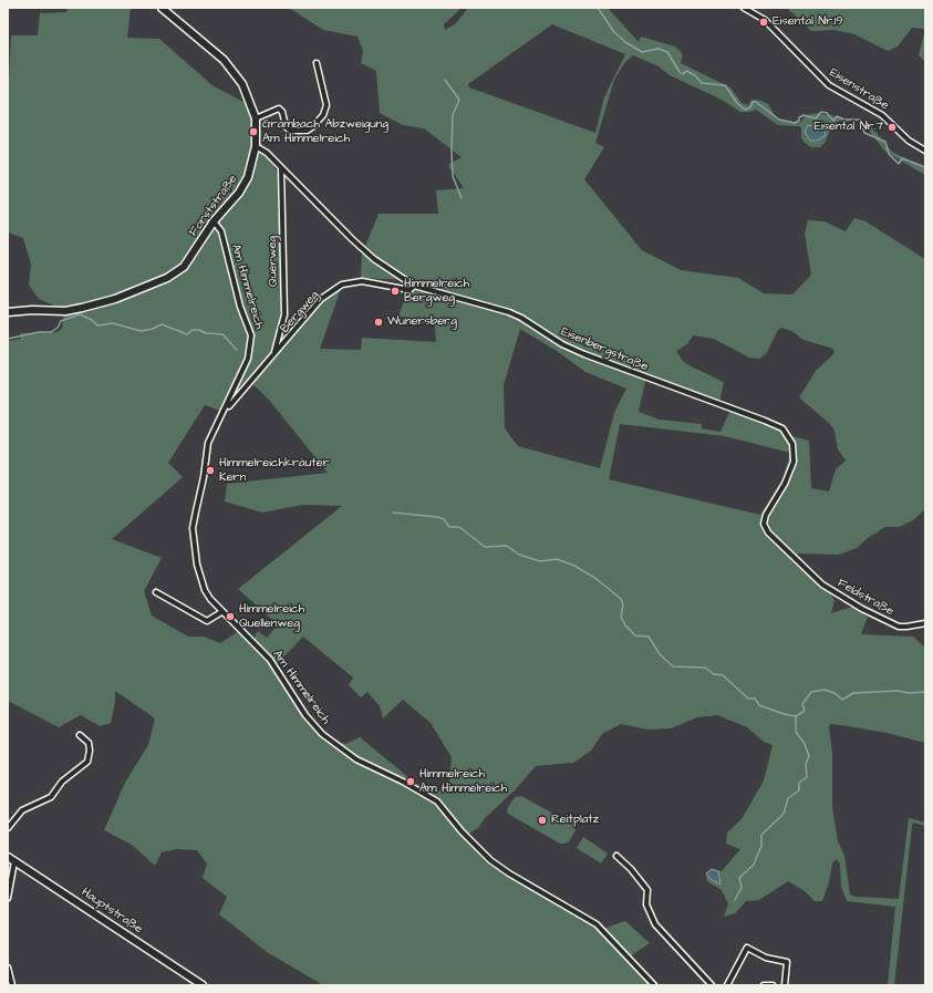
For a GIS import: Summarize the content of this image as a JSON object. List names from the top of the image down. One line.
{"streets":{"street":["Eisenstraße","Forststraße","Querweg","Am Himmelreich","Bergweg","Eisenbergstraße","Feldstraße","Hauptstraße"]},"crossings":[["Forststraße","Am Himmelreich"],["Forststraße","Eisenbergstraße"],["Querweg","Bergweg"],["Querweg","Eisenbergstraße"],["Am Himmelreich","Bergweg"],["Bergweg","Eisenbergstraße"],["Eisenbergstraße","Feldstraße"]],"places":["Eisental Nr.19","Eisental Nr.7","Grambach Abzweigung Am Himmelreich","Himmelreich Bergweg","Wunersberg","Himmelreichkräuter Kern","Himmelreich Quellenweg","Himmelreich Am Himmelreich","Reitplatz"]}
